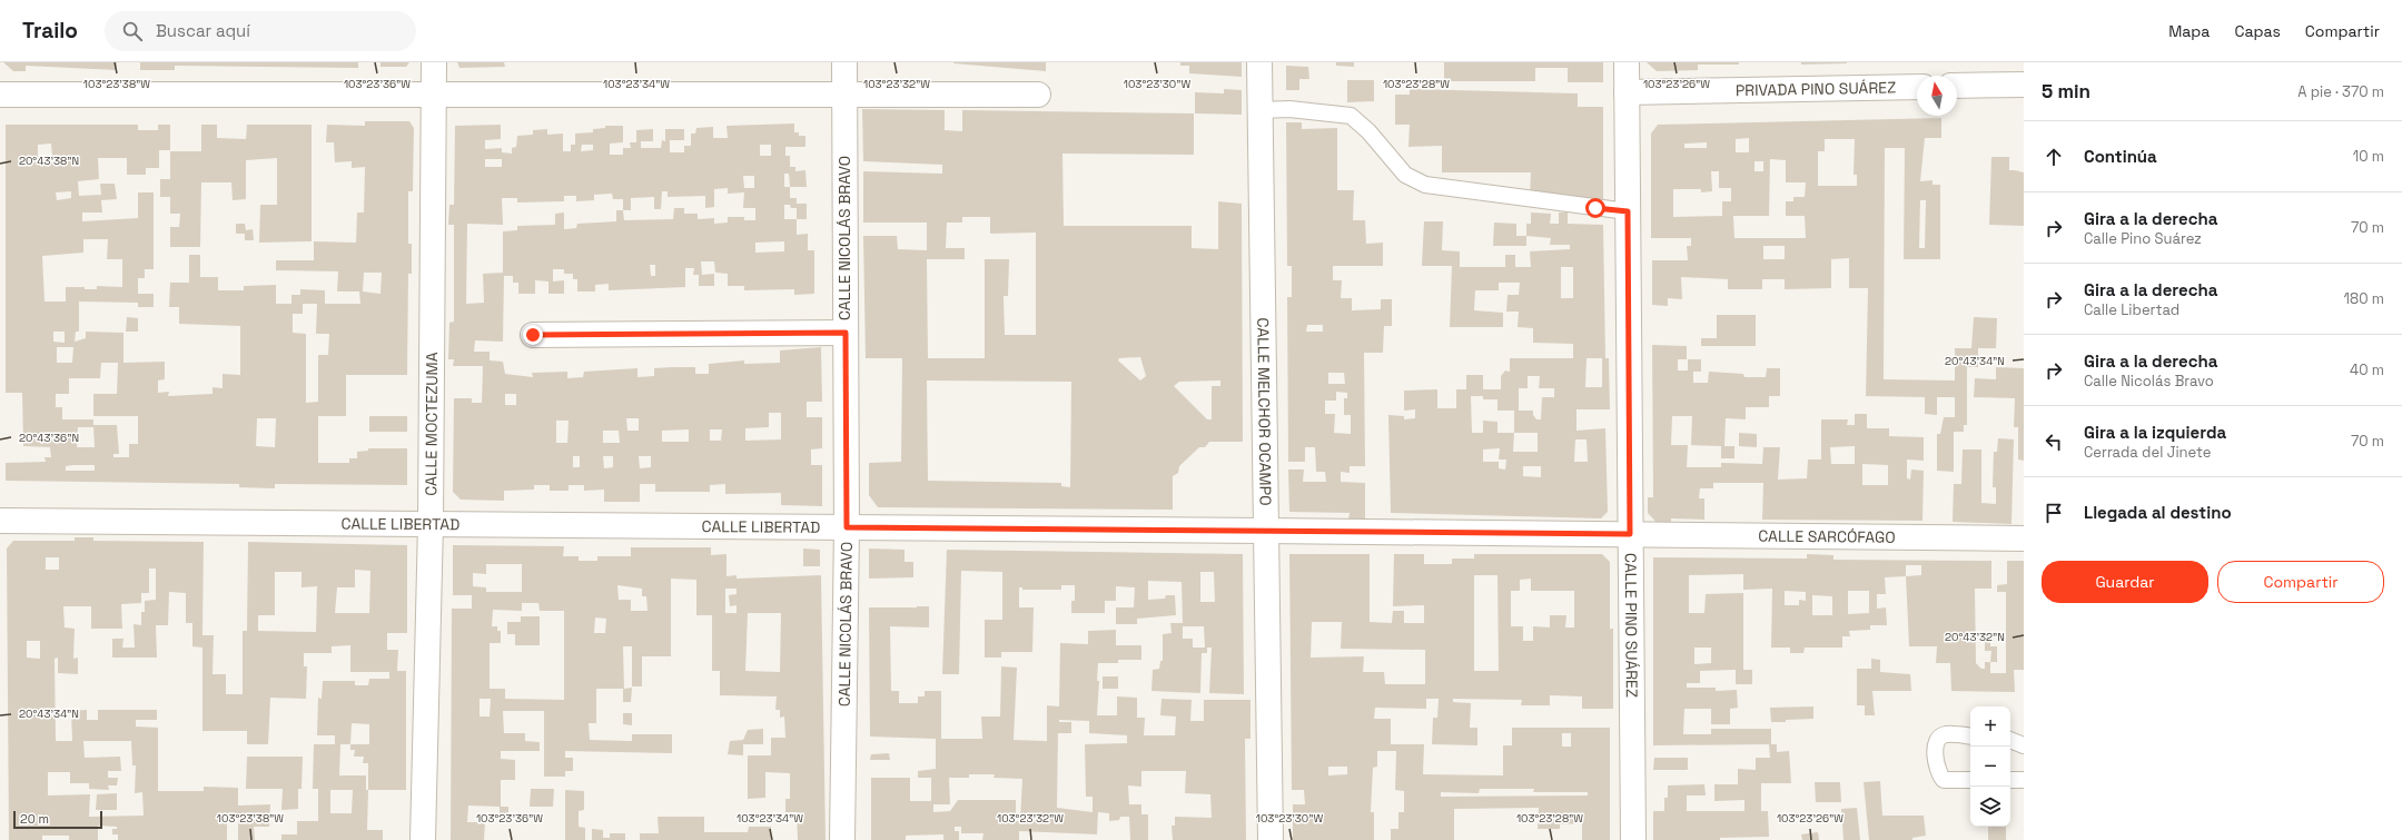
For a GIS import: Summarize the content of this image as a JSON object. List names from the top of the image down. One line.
{"streets":{"street":["PRIVADA PINO SUÁREZ","CALLE NICOLÁS BRAVO","CALLE MELCHOR OCAMPO","CALLE MOCTEZUMA","CALLE LIBERTAD","CALLE SARCÓFAGO","CALLE PINO SUÁREZ"]},"crossings":[["PRIVADA PINO SUÁREZ","CALLE PINO SUÁREZ"],["CALLE NICOLÁS BRAVO","CALLE LIBERTAD"],["CALLE MELCHOR OCAMPO","CALLE LIBERTAD"],["CALLE MOCTEZUMA","CALLE LIBERTAD"],["CALLE LIBERTAD","CALLE SARCÓFAGO"],["CALLE LIBERTAD","CALLE PINO SUÁREZ"],["CALLE SARCÓFAGO","CALLE PINO SUÁREZ"]],"scale_bar":"20 m","north":"top","page":{"header":"Trailo","search":"Buscar aquí","nav":["Mapa","Capas","Compartir"],"heading":["5 min","A pie · 370 m"],"list":[["Continúa","10 m"],["Gira a la derecha","Calle Pino Suárez","70 m"],["Gira a la derecha","Calle Libertad","180 m"],["Gira a la derecha","Calle Nicolás Bravo","40 m"],["Gira a la izquierda","Cerrada del Jinete","70 m"],"Llegada al destino"],"buttons":["Guardar","Compartir"],"map_buttons":["+","−"],"scale":"20 m"},"coordinates":["103°23'28\"W","103°23'26\"W","103°23'38\"W","103°23'36\"W","103°23'34\"W","103°23'32\"W","103°23'30\"W","20°43'38\"N","20°43'34\"N","20°43'36\"N","20°43'32\"N"]}
